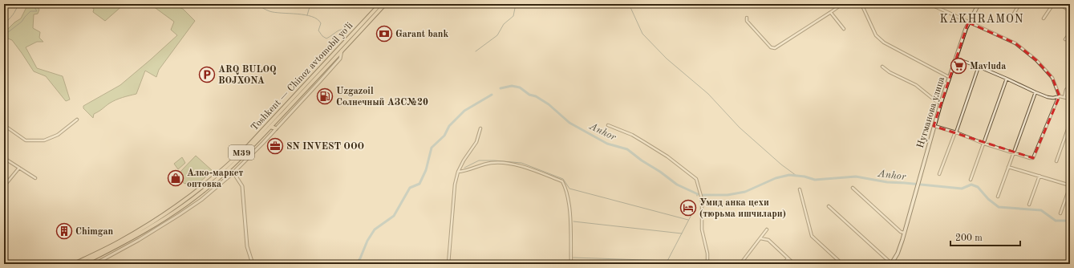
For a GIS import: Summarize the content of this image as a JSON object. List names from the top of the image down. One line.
{"streets":{"highway":["Toshkent — Chinoz avtomobil yoʻli","M39"],"main road":["Нугманова улица"]},"crossings":[["Toshkent — Chinoz avtomobil yoʻli","M39"]],"districts":["KAKHRAMON"],"water":["Anhor"],"places":{"bank":["Garant bank"],"supermarket":["Mavluda"],"parking":["ARQ BULOQ BOJXONA"],"fuel station":["Uzgazoil Солнечный АЗС№20"],"office":["SN INVEST ООО"],"shop":["Алко-маркет оптовка"],"hotel":["Умид анка цехи (тюрьма ишчилари)"],"building":["Chimgan"]},"scale_bar":"200 m"}
